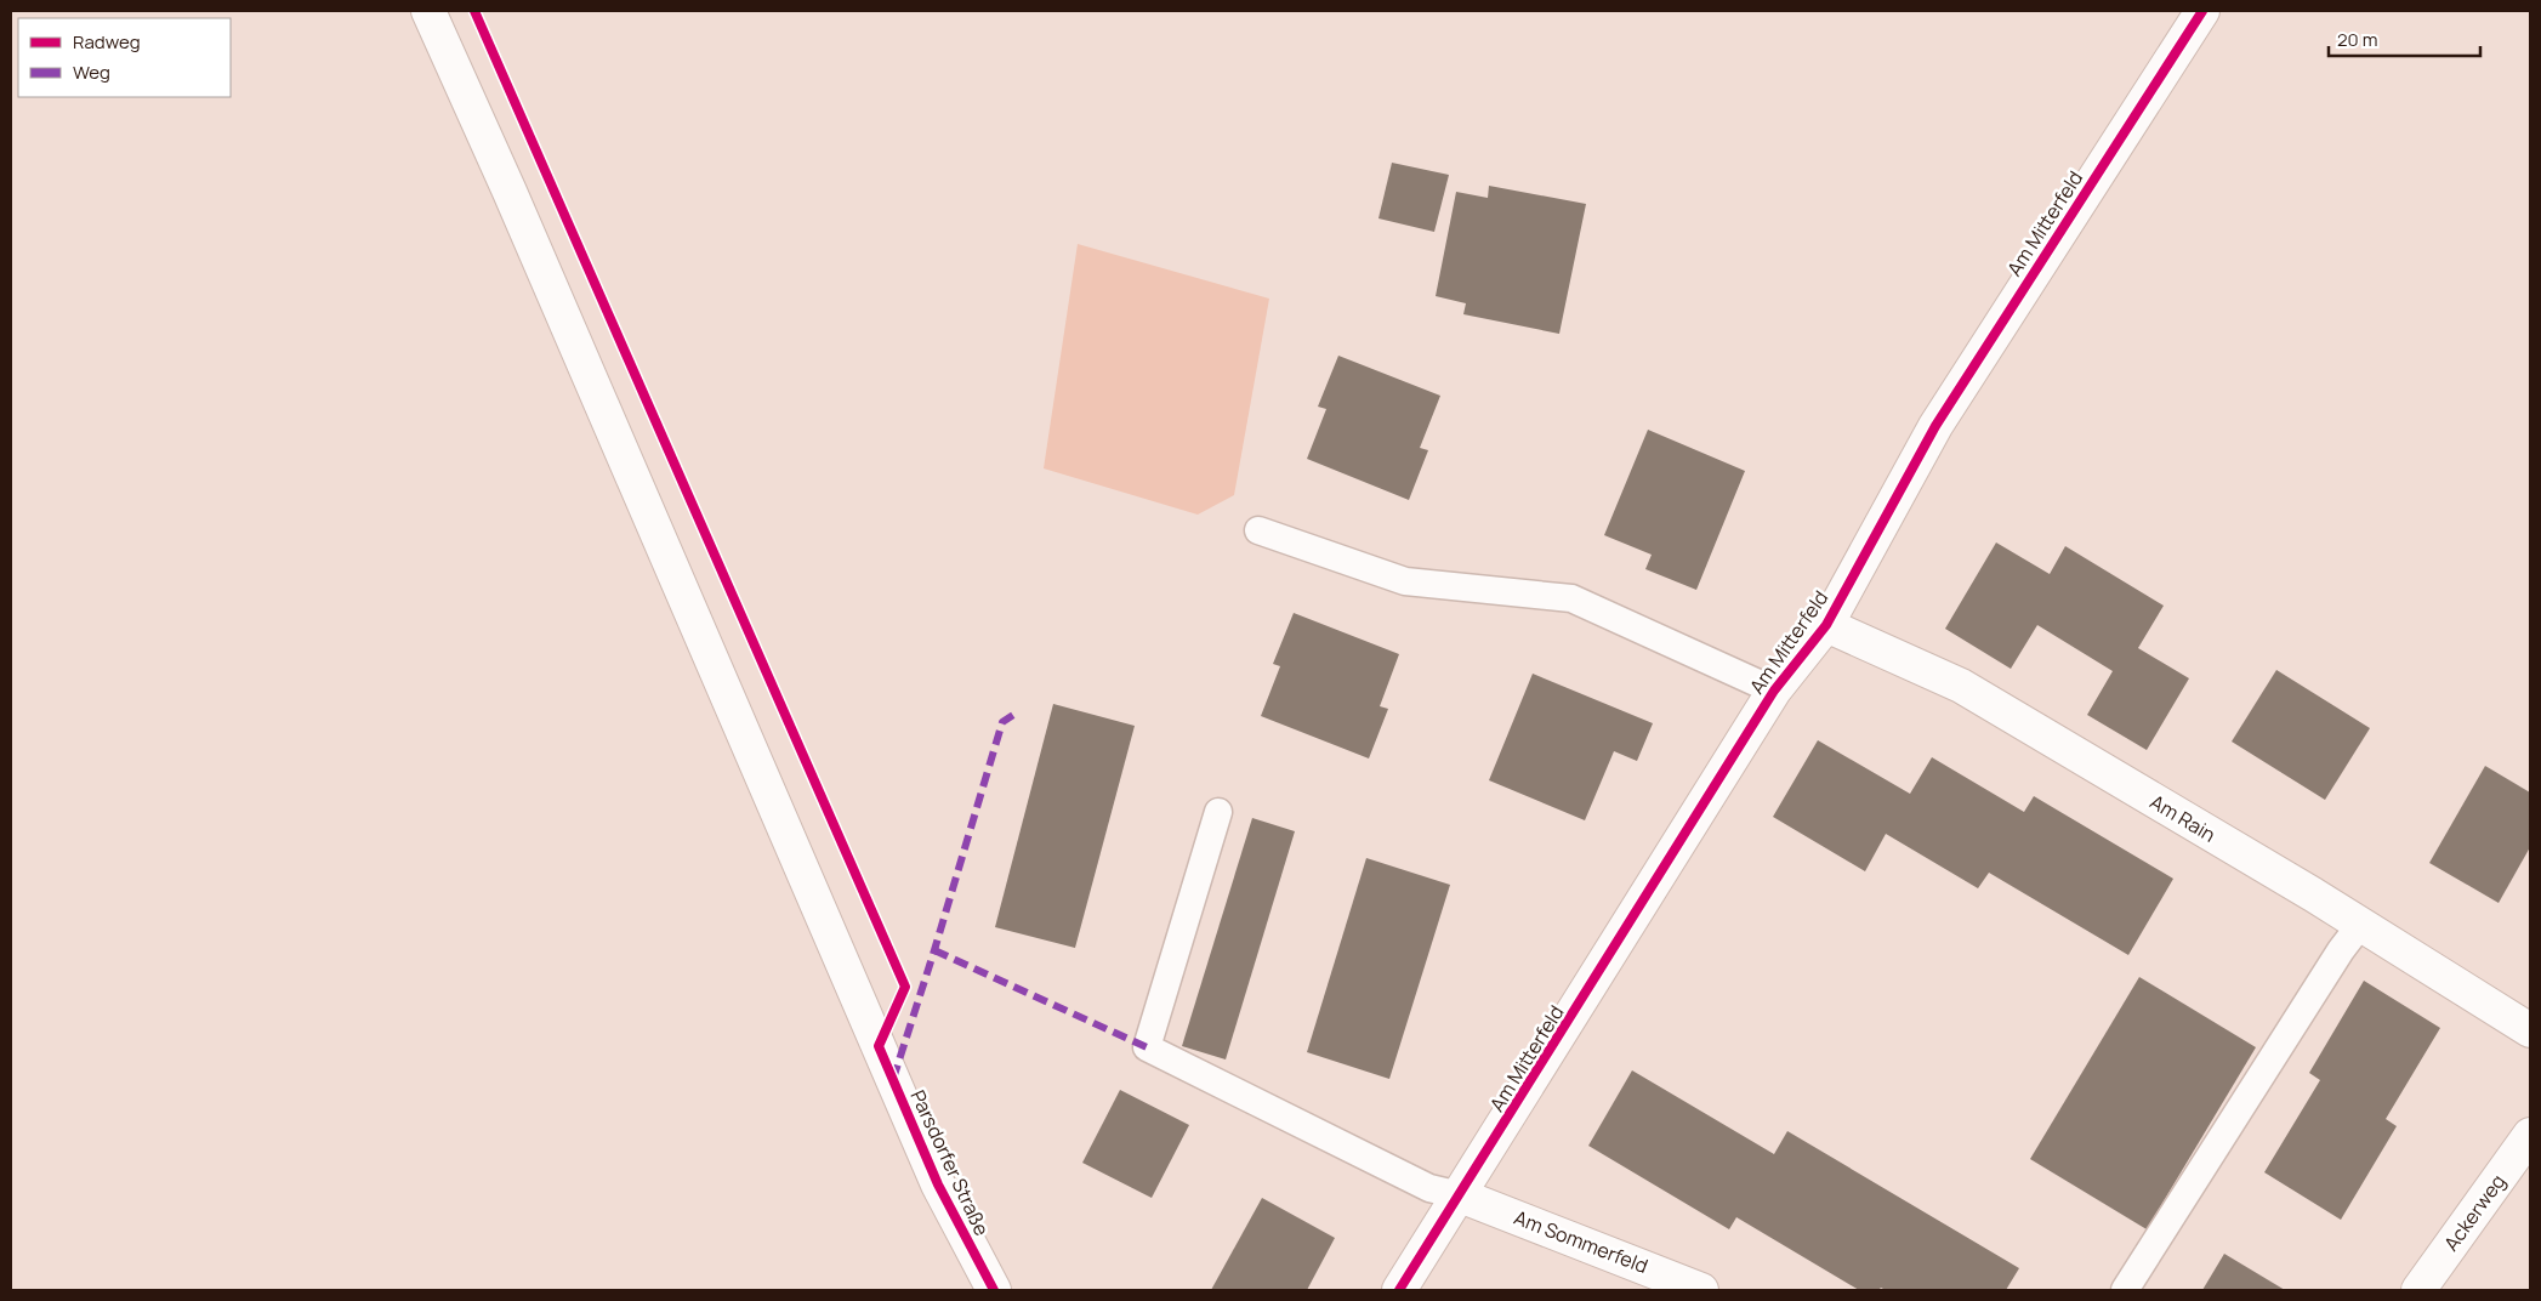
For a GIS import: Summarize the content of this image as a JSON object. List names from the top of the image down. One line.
{"streets":{"street":["Am Mitterfeld","Am Rain","Parsdorfer Straße","Ackerweg","Am Sommerfeld"]},"crossings":[["Am Mitterfeld","Am Rain"],["Am Mitterfeld","Am Sommerfeld"]],"legend":["Radweg","Weg"],"scale_bar":"20 m"}
